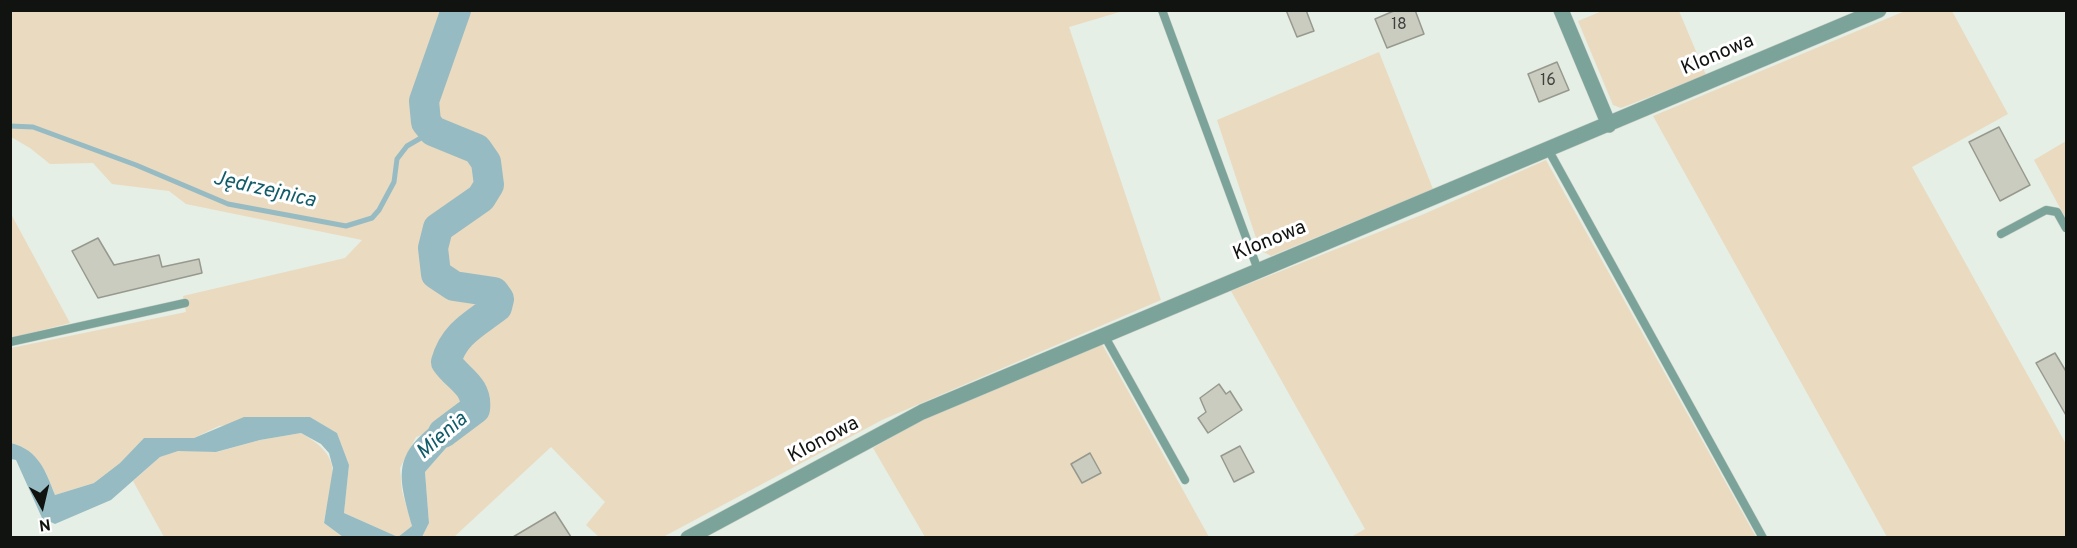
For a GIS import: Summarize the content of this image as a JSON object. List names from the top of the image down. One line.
{"streets":{"street":["Klonowa"]},"water":["Jędrzejnica","Mienia"],"house_numbers":["18","16"],"north":"bottom"}
